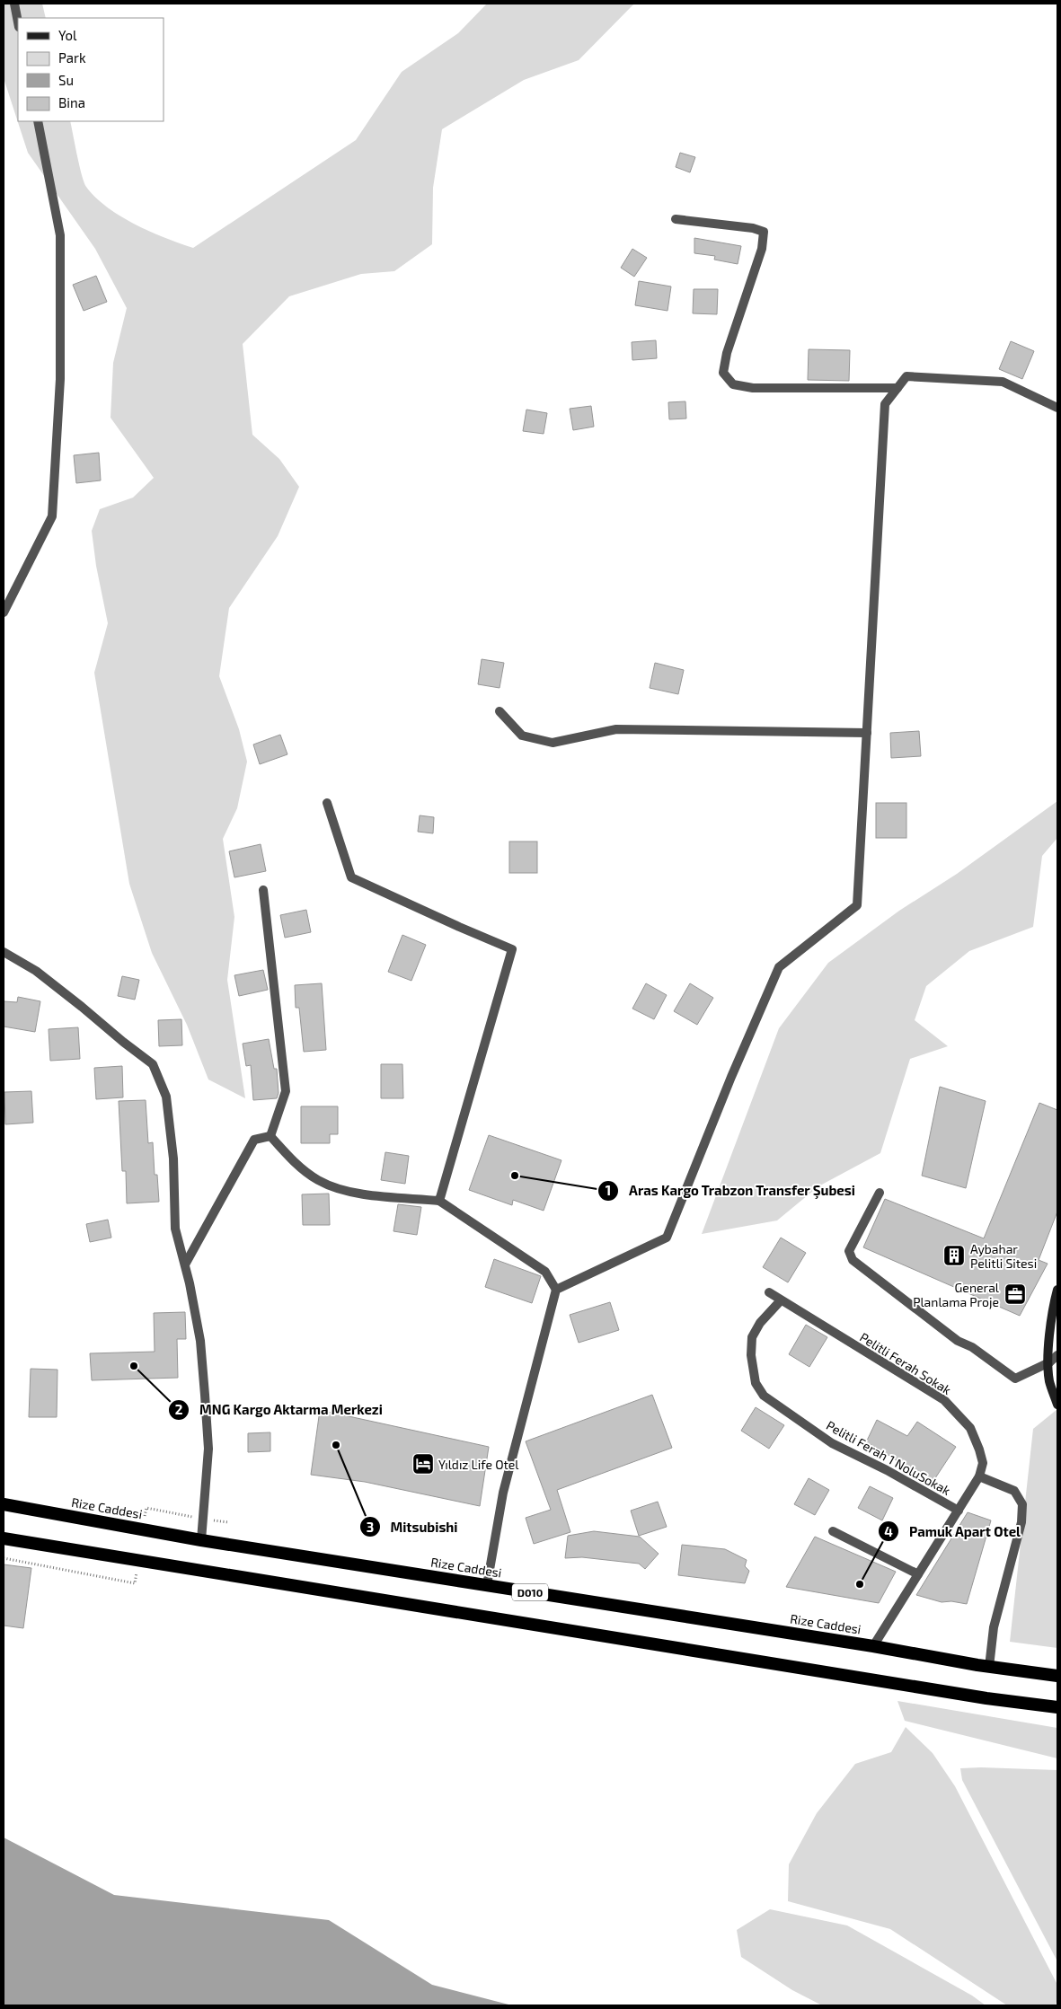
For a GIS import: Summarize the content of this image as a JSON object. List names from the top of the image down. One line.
{"streets":{"highway":["Rize Caddesi","D010"],"street":["Pelitli Ferah Sokak","Pelitli Ferah 1 NoluSokak"]},"crossings":[["Pelitli Ferah Sokak","Pelitli Ferah 1 NoluSokak"],["Pelitli Ferah Sokak","Rize Caddesi"]],"places":{"other":["Aras Kargo Trabzon Transfer Şubesi","MNG Kargo Aktarma Merkezi","Mitsubishi","Pamuk Apart Otel"],"building":["Aybahar Pelitli Sitesi"],"office":["General Planlama Proje"],"hotel":["Yıldız Life Otel"]},"legend":["Yol","Park","Su","Bina"]}
